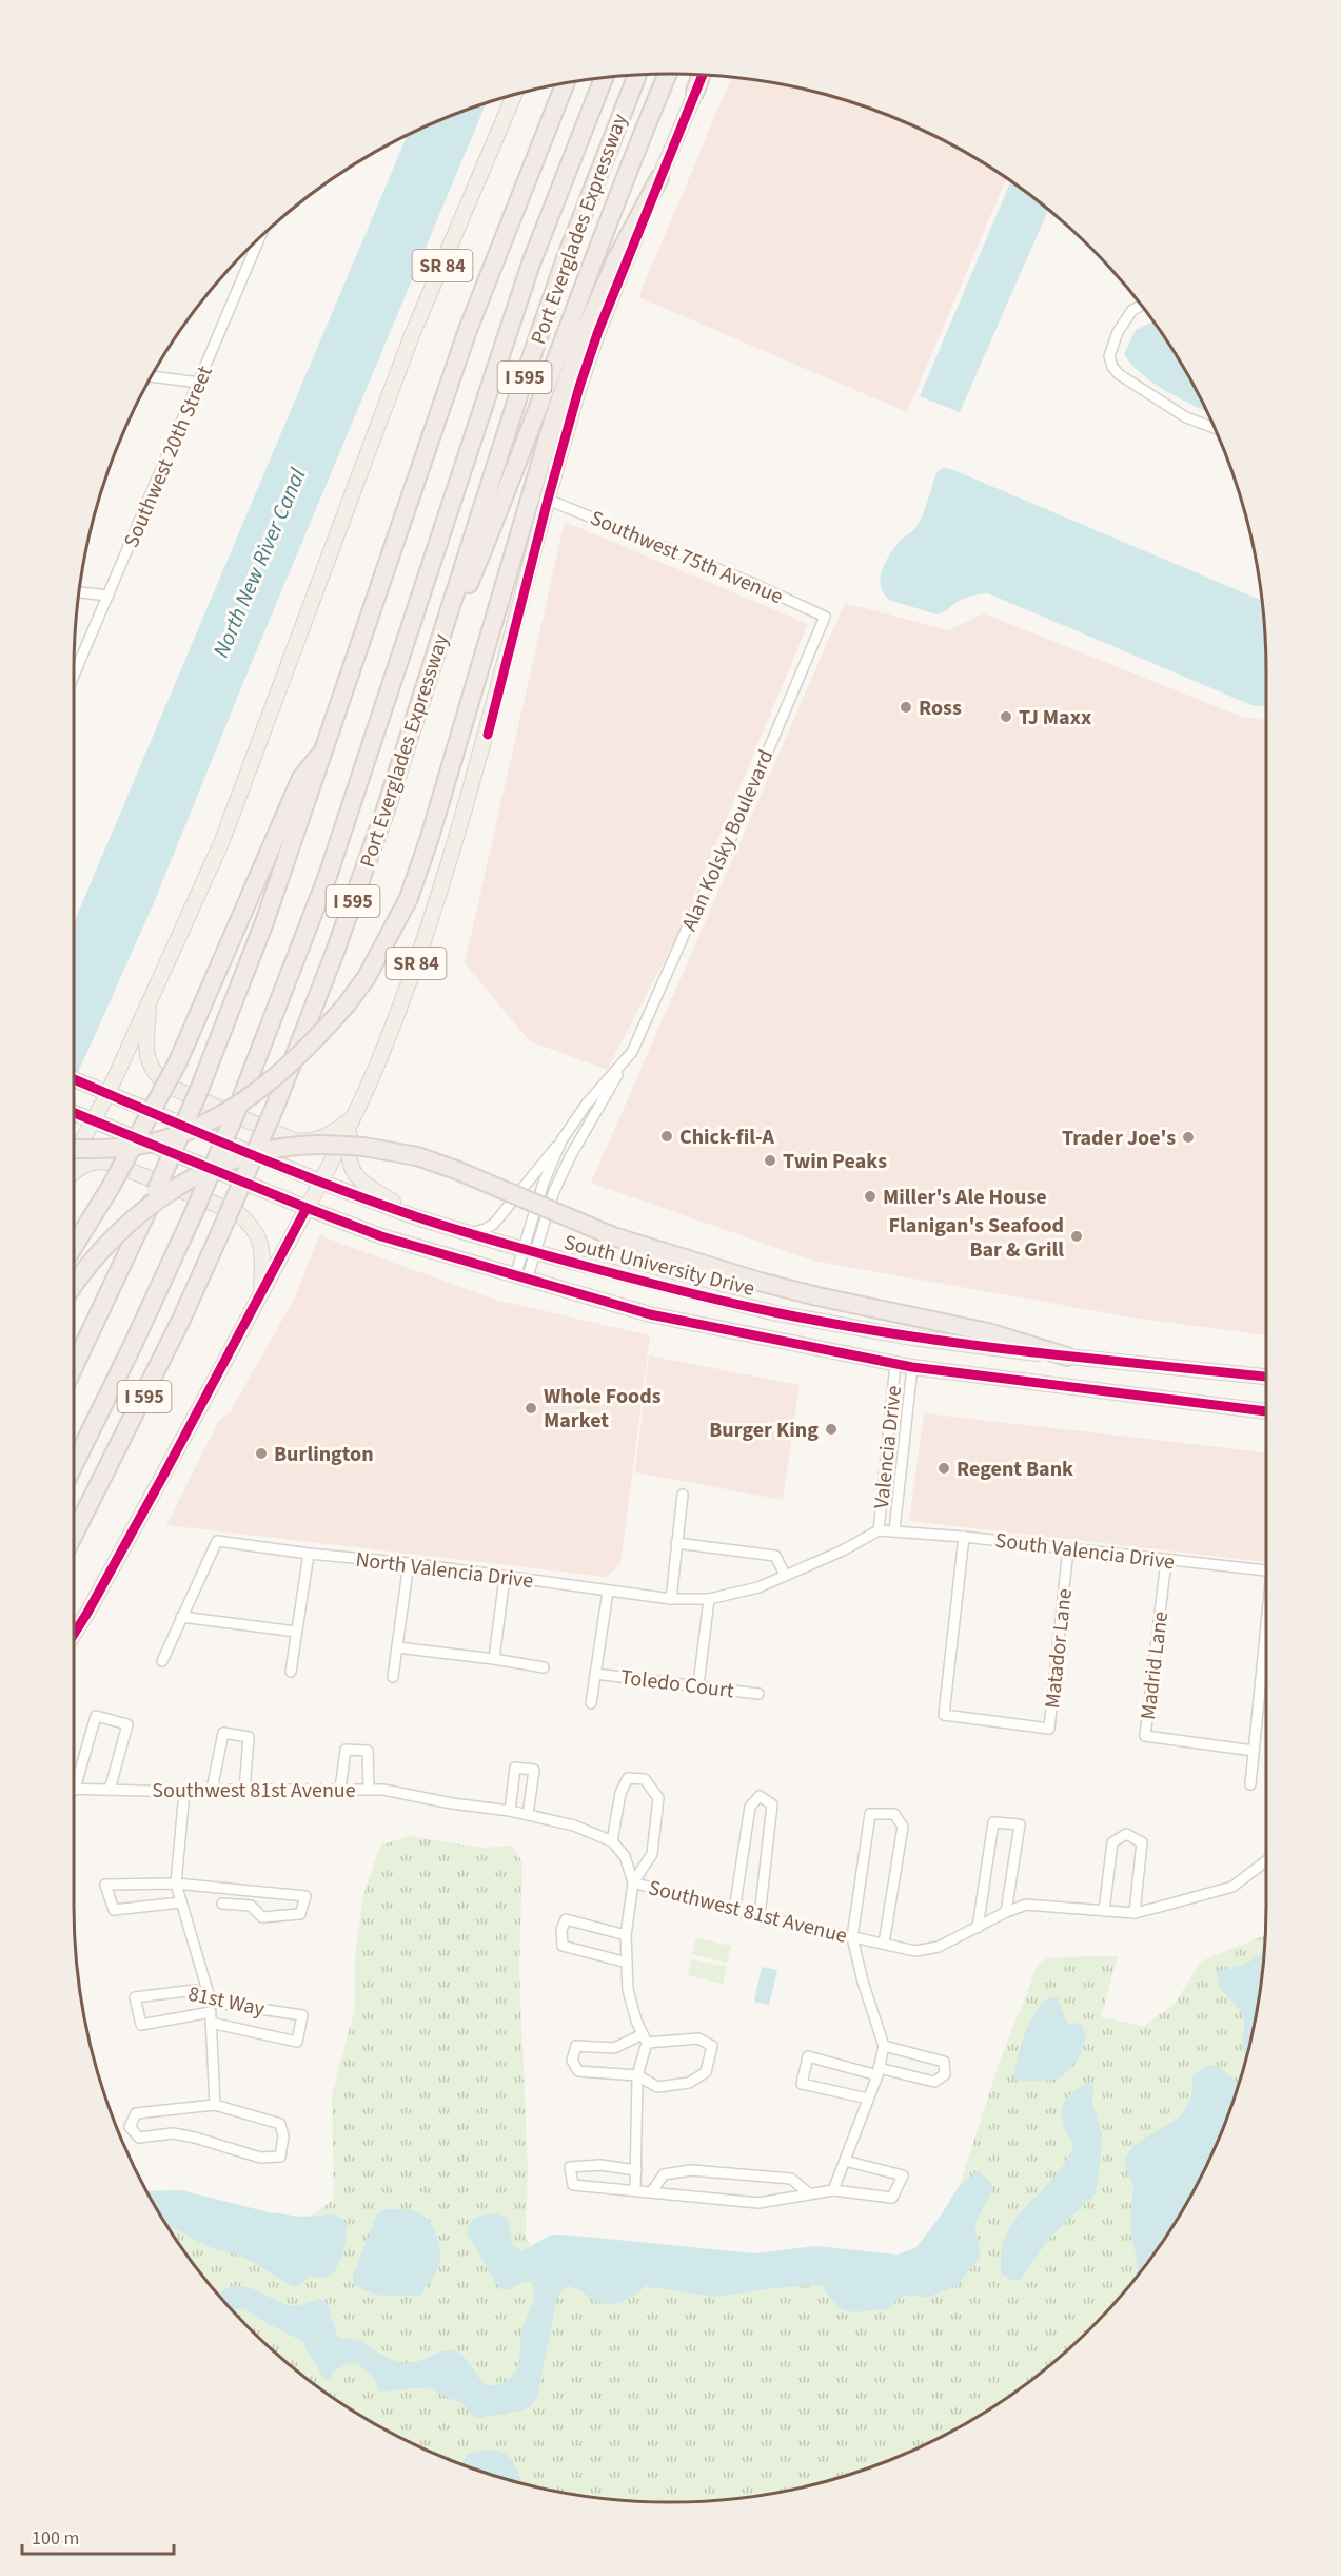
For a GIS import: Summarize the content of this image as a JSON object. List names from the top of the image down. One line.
{"streets":{"highway":["Port Everglades Expressway","I 595"],"main road":["SR 84","South University Drive"],"street":["Southwest 20th Street","Southwest 75th Avenue","Alan Kolsky Boulevard","Valencia Drive","South Valencia Drive","North Valencia Drive","Matador Lane","Madrid Lane","Toledo Court","Southwest 81st Avenue","81st Way"]},"crossings":[["SR 84","Southwest 75th Avenue"],["SR 84","South University Drive"],["Southwest 75th Avenue","Alan Kolsky Boulevard"],["Alan Kolsky Boulevard","South University Drive"],["Valencia Drive","South Valencia Drive"],["Valencia Drive","North Valencia Drive"],["South Valencia Drive","North Valencia Drive"],["South Valencia Drive","Matador Lane"],["South Valencia Drive","Madrid Lane"],["North Valencia Drive","Toledo Court"]],"water":["North New River Canal"],"places":["Ross","TJ Maxx","Chick-fil-A","Trader Joe's","Twin Peaks","Miller's Ale House","Flanigan's Seafood Bar & Grill","Whole Foods Market","Burger King","Burlington","Regent Bank"],"scale_bar":"100 m"}
